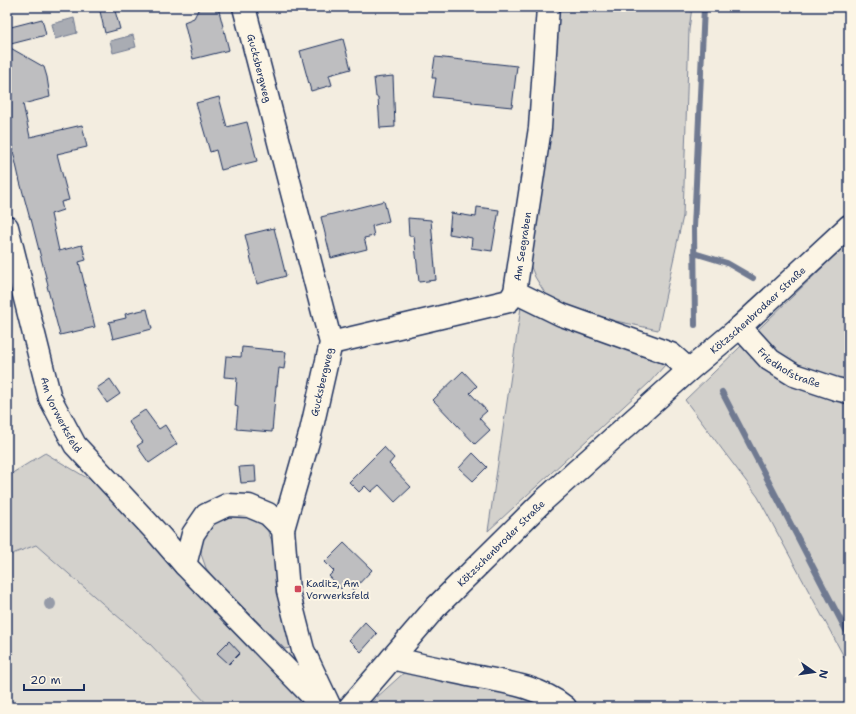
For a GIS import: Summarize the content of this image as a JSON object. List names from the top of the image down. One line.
{"streets":{"street":["Gucksbergweg","Am Seegraben","Kötzschenbrodaer Straße","Friedhofstraße","Am Vorwerksfeld","Kötzschenbroder Straße"]},"crossings":[["Gucksbergweg","Am Seegraben"],["Kötzschenbrodaer Straße","Friedhofstraße"],["Kötzschenbrodaer Straße","Kötzschenbroder Straße"]],"places":{"transit":["Kaditz, Am Vorwerksfeld"]},"scale_bar":"20 m","north":"right"}
